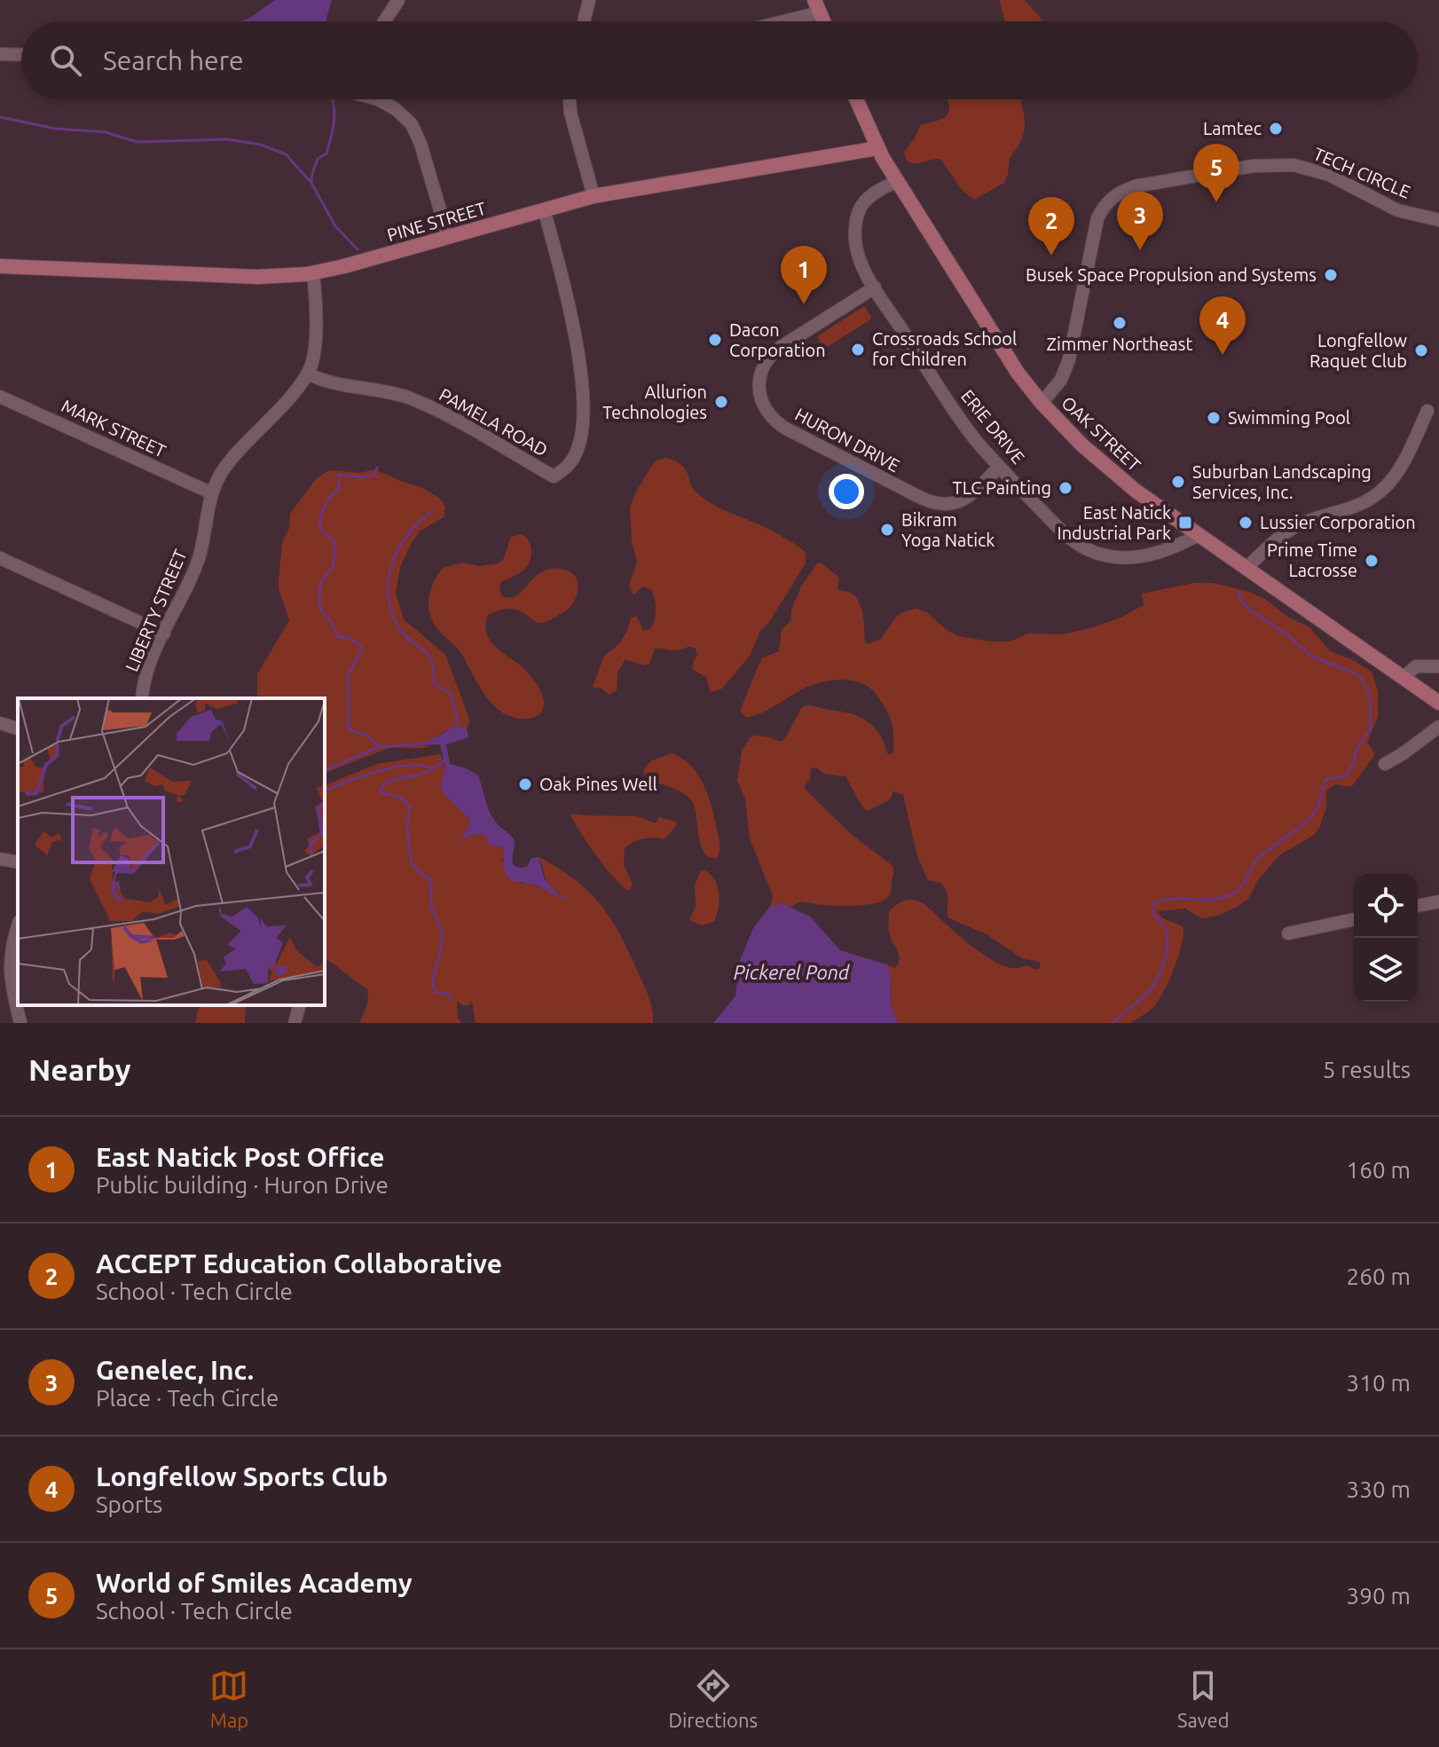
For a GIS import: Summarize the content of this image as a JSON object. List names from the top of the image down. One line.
{"streets":{"main road":["PINE STREET","OAK STREET"],"street":["TECH CIRCLE","PAMELA ROAD","ERIE DRIVE","MARK STREET","HURON DRIVE","LIBERTY STREET"]},"crossings":[["TECH CIRCLE","OAK STREET"],["PINE STREET","PAMELA ROAD"],["PINE STREET","OAK STREET"],["PINE STREET","LIBERTY STREET"],["PAMELA ROAD","LIBERTY STREET"],["ERIE DRIVE","OAK STREET"],["ERIE DRIVE","HURON DRIVE"],["MARK STREET","LIBERTY STREET"]],"water":["Pickerel Pond"],"places":{"other":["Lamtec","Busek Space Propulsion and Systems","Zimmer Northeast","Dacon Corporation","Crossroads School for Children","Longfellow Raquet Club","Allurion Technologies","Swimming Pool","Suburban Landscaping Services, Inc.","TLC Painting","Lussier Corporation","Bikram Yoga Natick","Prime Time Lacrosse","Oak Pines Well"],"transit":["East Natick Industrial Park"]},"page":{"search":"Search here","pins":["5","3","2","1","4"],"heading":["Nearby","5 results"],"list":[{"mark":"1","name":"East Natick Post Office","note":"Public building · Huron Drive","value":"160 m"},{"mark":"2","name":"ACCEPT Education Collaborative","note":"School · Tech Circle","value":"260 m"},{"mark":"3","name":"Genelec, Inc.","note":"Place · Tech Circle","value":"310 m"},{"mark":"4","name":"Longfellow Sports Club","note":"Sports","value":"330 m"},{"mark":"5","name":"World of Smiles Academy","note":"School · Tech Circle","value":"390 m"}],"nav":["Map","Directions","Saved"]}}
